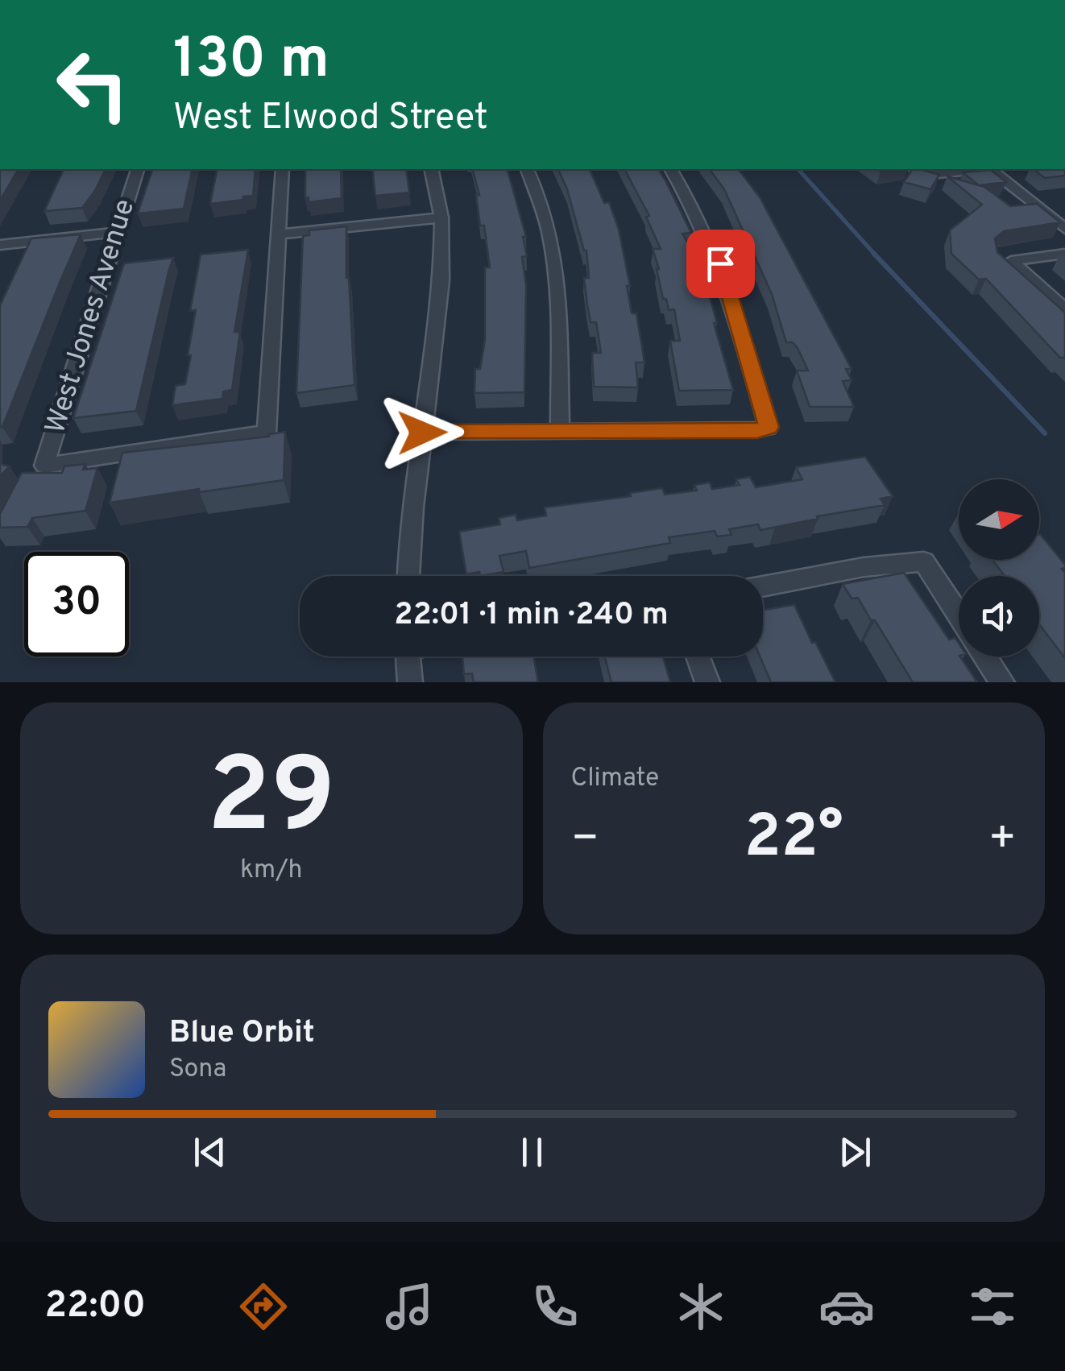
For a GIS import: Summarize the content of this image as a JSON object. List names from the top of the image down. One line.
{"streets":{"street":["West Jones Avenue"]},"north":"right","page":{"turn":["130 m","West Elwood Street"],"limit":"30","trip":"22:01 · 1 min · 240 m","tile":[["29","km/h"],"Climate"],"heat":["−","22°","+"],"song":["Blue Orbit","Sona"],"tabs":"22:00"}}
